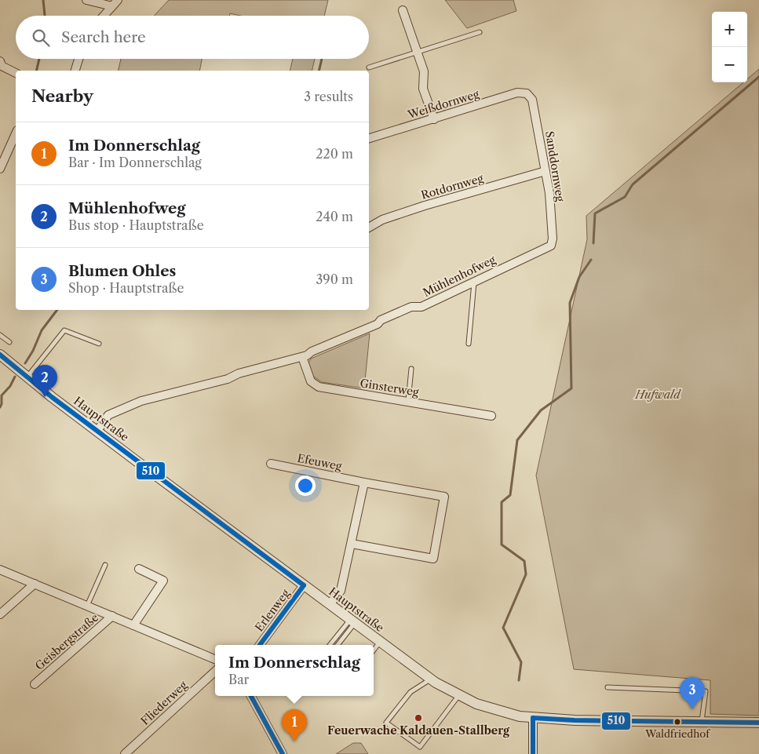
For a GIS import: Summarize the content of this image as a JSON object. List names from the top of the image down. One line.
{"streets":{"street":["Weißdornweg","Sanddornweg","Rotdornweg","Mühlenhofweg","Ginsterweg","Hauptstraße","Efeuweg","Erlenweg","Geisbergstraße","Fliederweg"]},"crossings":[["Weißdornweg","Sanddornweg"],["Sanddornweg","Rotdornweg"],["Sanddornweg","Mühlenhofweg"],["Mühlenhofweg","Ginsterweg"],["Mühlenhofweg","Hauptstraße"],["Hauptstraße","Erlenweg"]],"parks":["Hufwald"],"places":["Feuerwache Kaldauen-Stallberg","Waldfriedhof"],"lines":["transit line 510"],"page":{"map_buttons":["+","−"],"search":"Search here","heading":["Nearby","3 results"],"list":[{"mark":"1","name":"Im Donnerschlag","note":"Bar · Im Donnerschlag","value":"220 m"},{"mark":"2","name":"Mühlenhofweg","note":"Bus stop · Hauptstraße","value":"240 m"},{"mark":"3","name":"Blumen Ohles","note":"Shop · Hauptstraße","value":"390 m"}],"pins":["2","3","1"],"popup":["Im Donnerschlag","Bar"]}}
